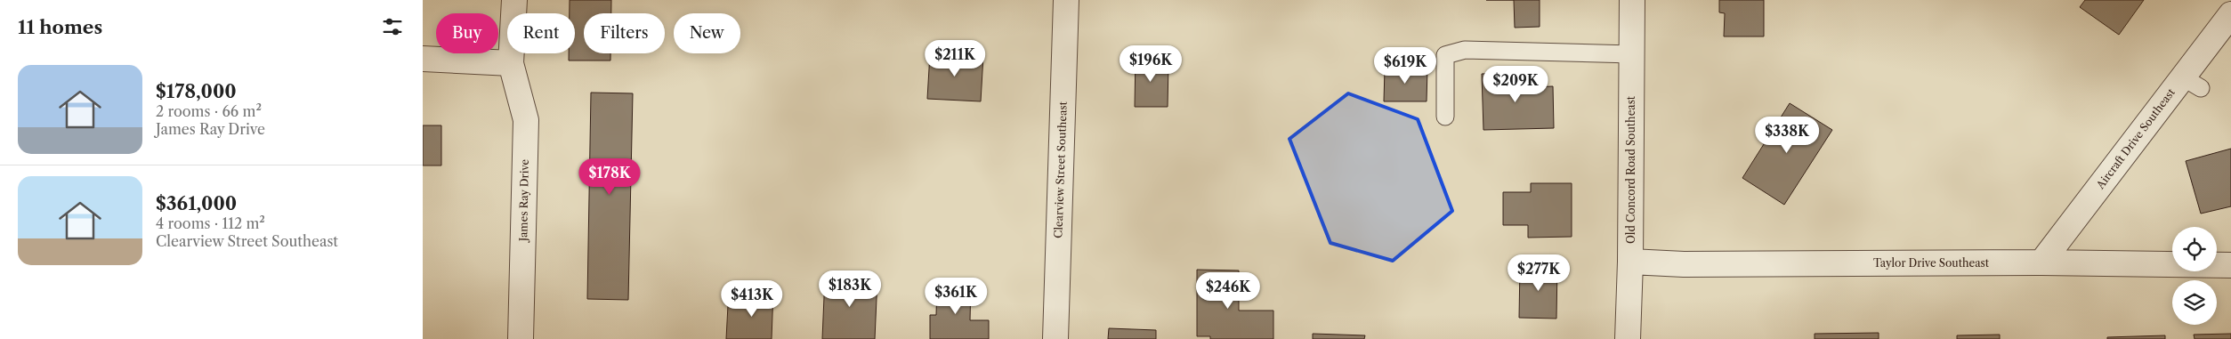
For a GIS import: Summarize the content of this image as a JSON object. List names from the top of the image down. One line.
{"streets":{"street":["Aircraft Drive Southeast","Clearview Street Southeast","Old Concord Road Southeast","James Ray Drive","Taylor Drive Southeast"]},"crossings":[["Aircraft Drive Southeast","Taylor Drive Southeast"],["Old Concord Road Southeast","Taylor Drive Southeast"]],"page":{"heading":"11 homes","chip":["Buy","Rent","Filters","New"],"price":["$211K","$196K","$619K","$209K","$338K","$178K","$277K","$183K","$246K","$361K","$413K"],"list":[{"name":"$178,000","note":"2 rooms · 66 m² · James Ray Drive"},{"name":"$361,000","note":"4 rooms · 112 m² · Clearview Street Southeast"}]}}
